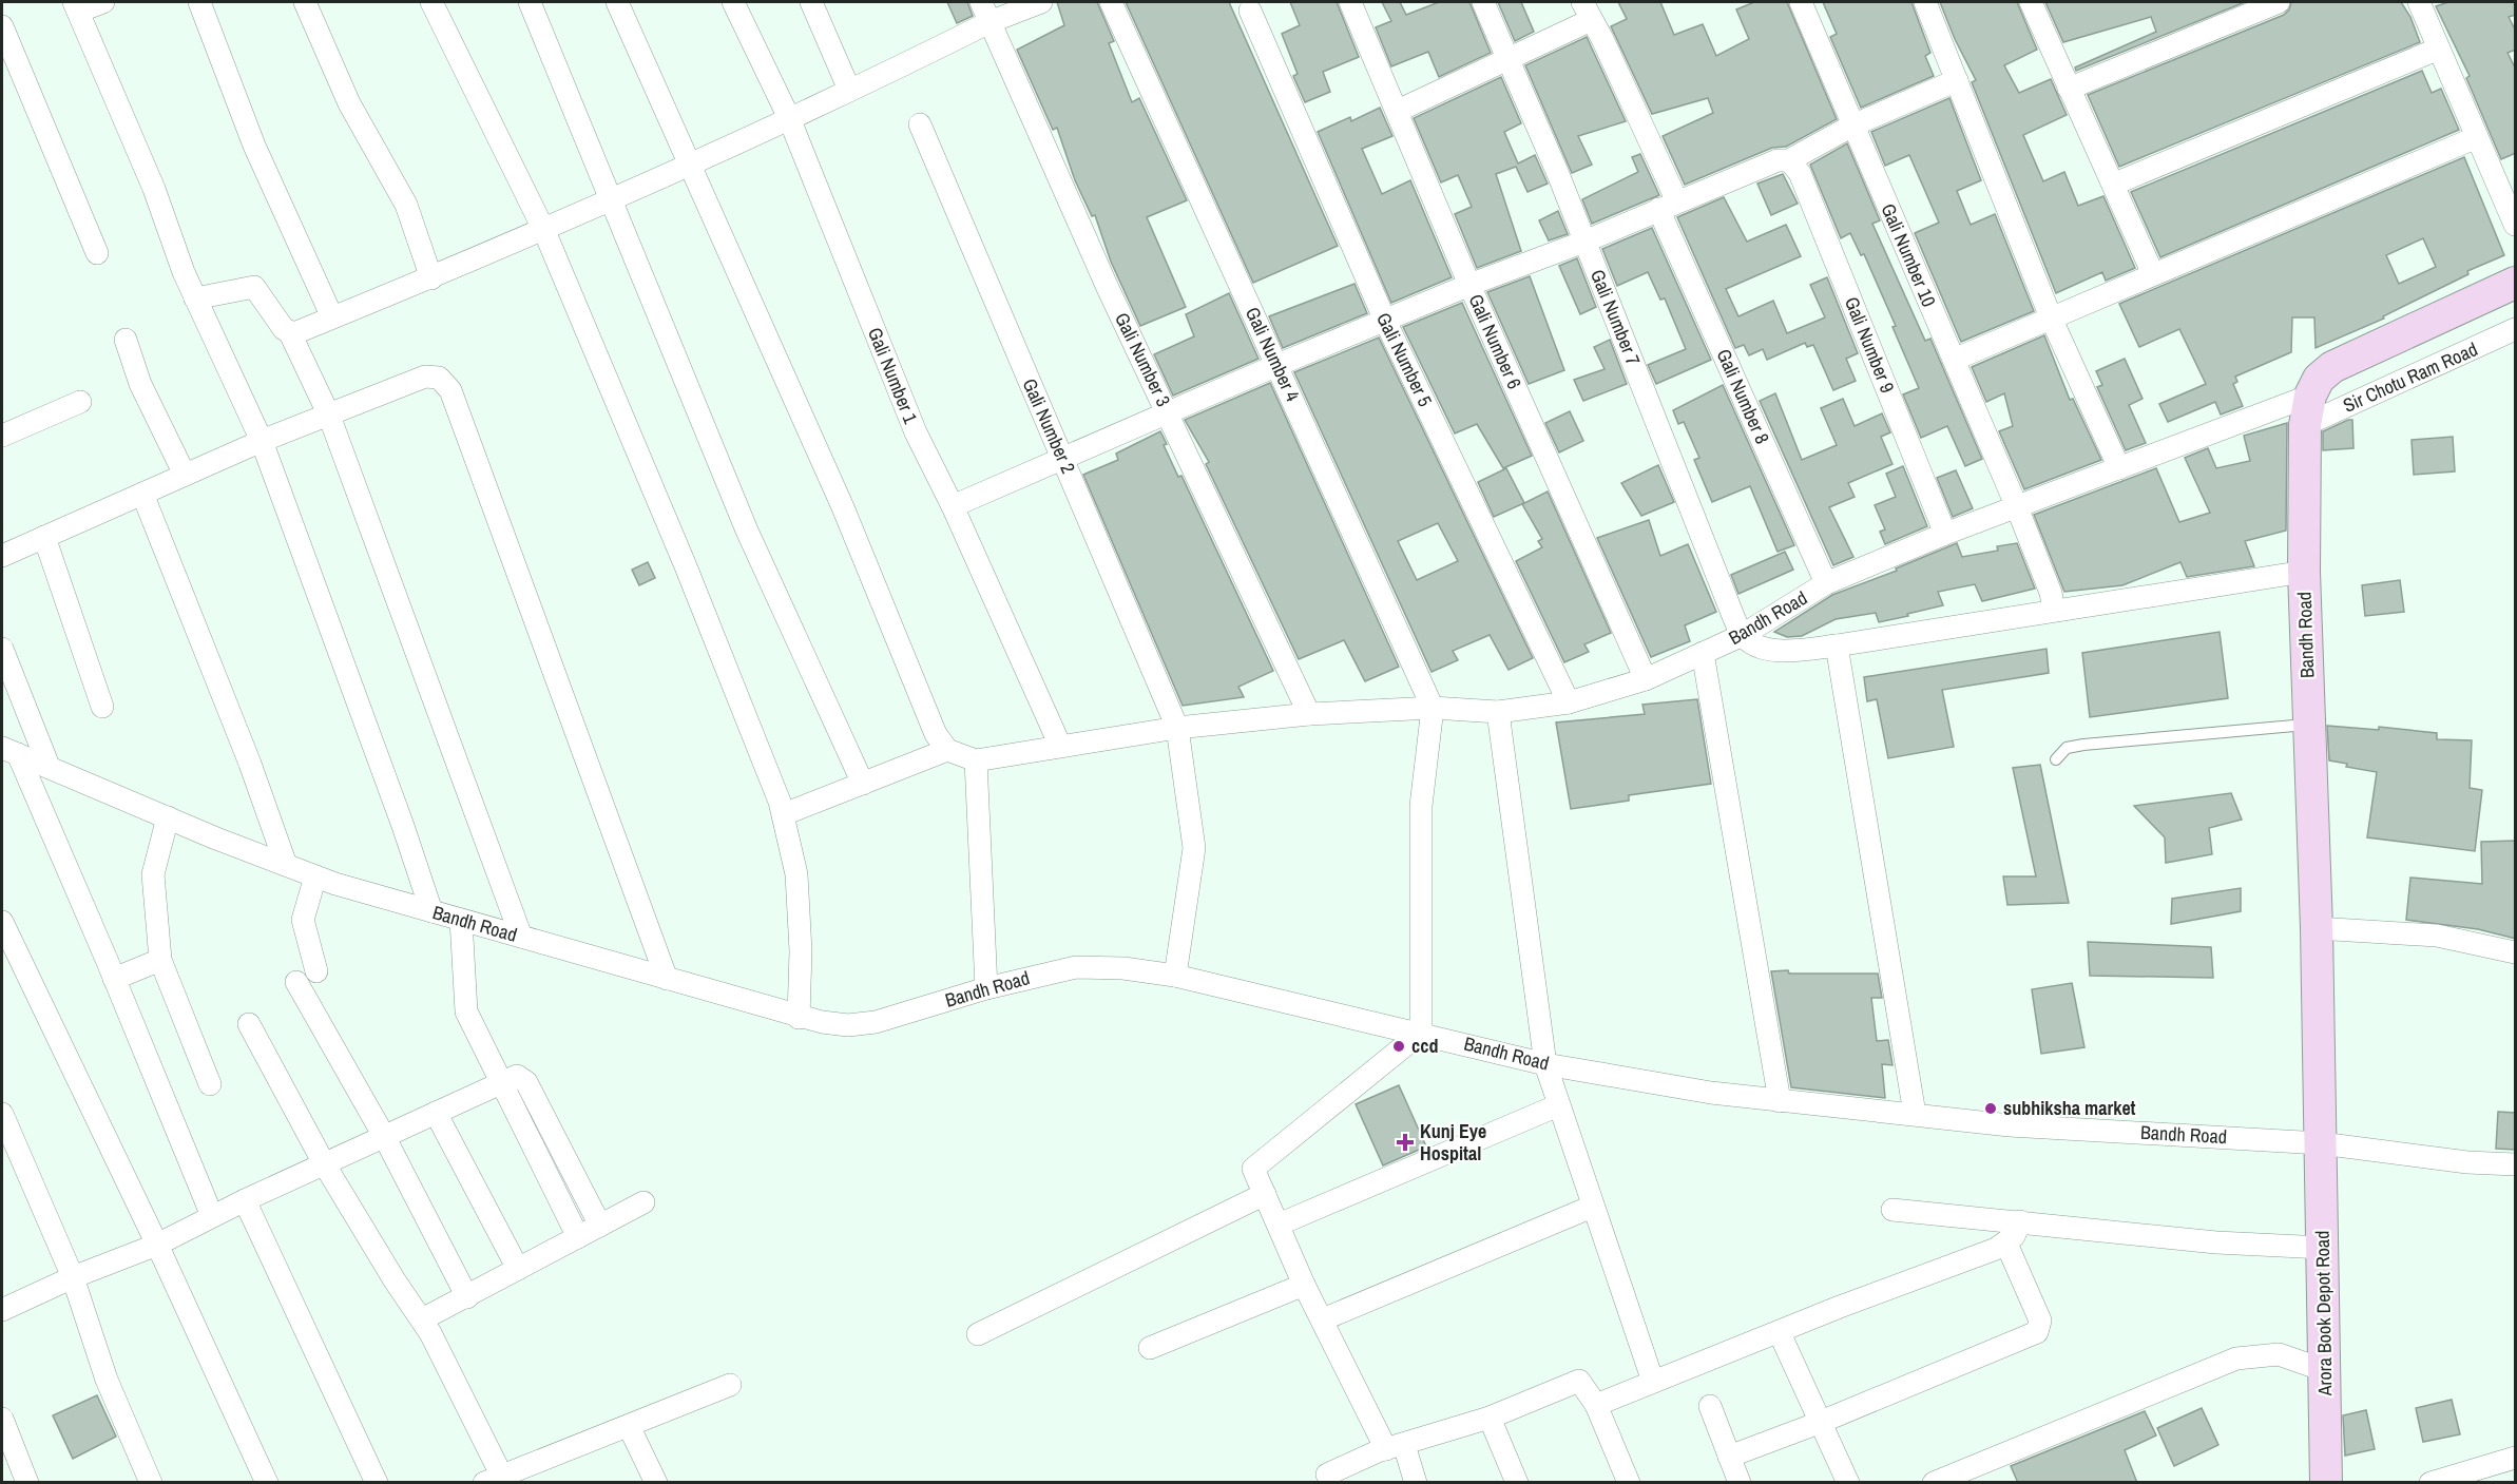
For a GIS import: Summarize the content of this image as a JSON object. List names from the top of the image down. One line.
{"streets":{"street":["Gali Number 10","Gali Number 7","Gali Number 6","Gali Number 9","Gali Number 4","Gali Number 3","Gali Number 5","Gali Number 1","Sir Chotu Ram Road","Gali Number 8","Gali Number 2","Bandh Road","Arora Book Depot Road"]},"crossings":[["Gali Number 10","Bandh Road"],["Gali Number 7","Bandh Road"],["Gali Number 6","Bandh Road"],["Gali Number 9","Bandh Road"],["Gali Number 4","Bandh Road"],["Gali Number 3","Bandh Road"],["Gali Number 5","Bandh Road"],["Gali Number 1","Bandh Road"],["Sir Chotu Ram Road","Bandh Road"],["Gali Number 8","Bandh Road"],["Gali Number 2","Bandh Road"],["Bandh Road","Arora Book Depot Road"]],"places":{"other":["ccd","subhiksha market"],"health":["Kunj Eye Hospital"]}}
